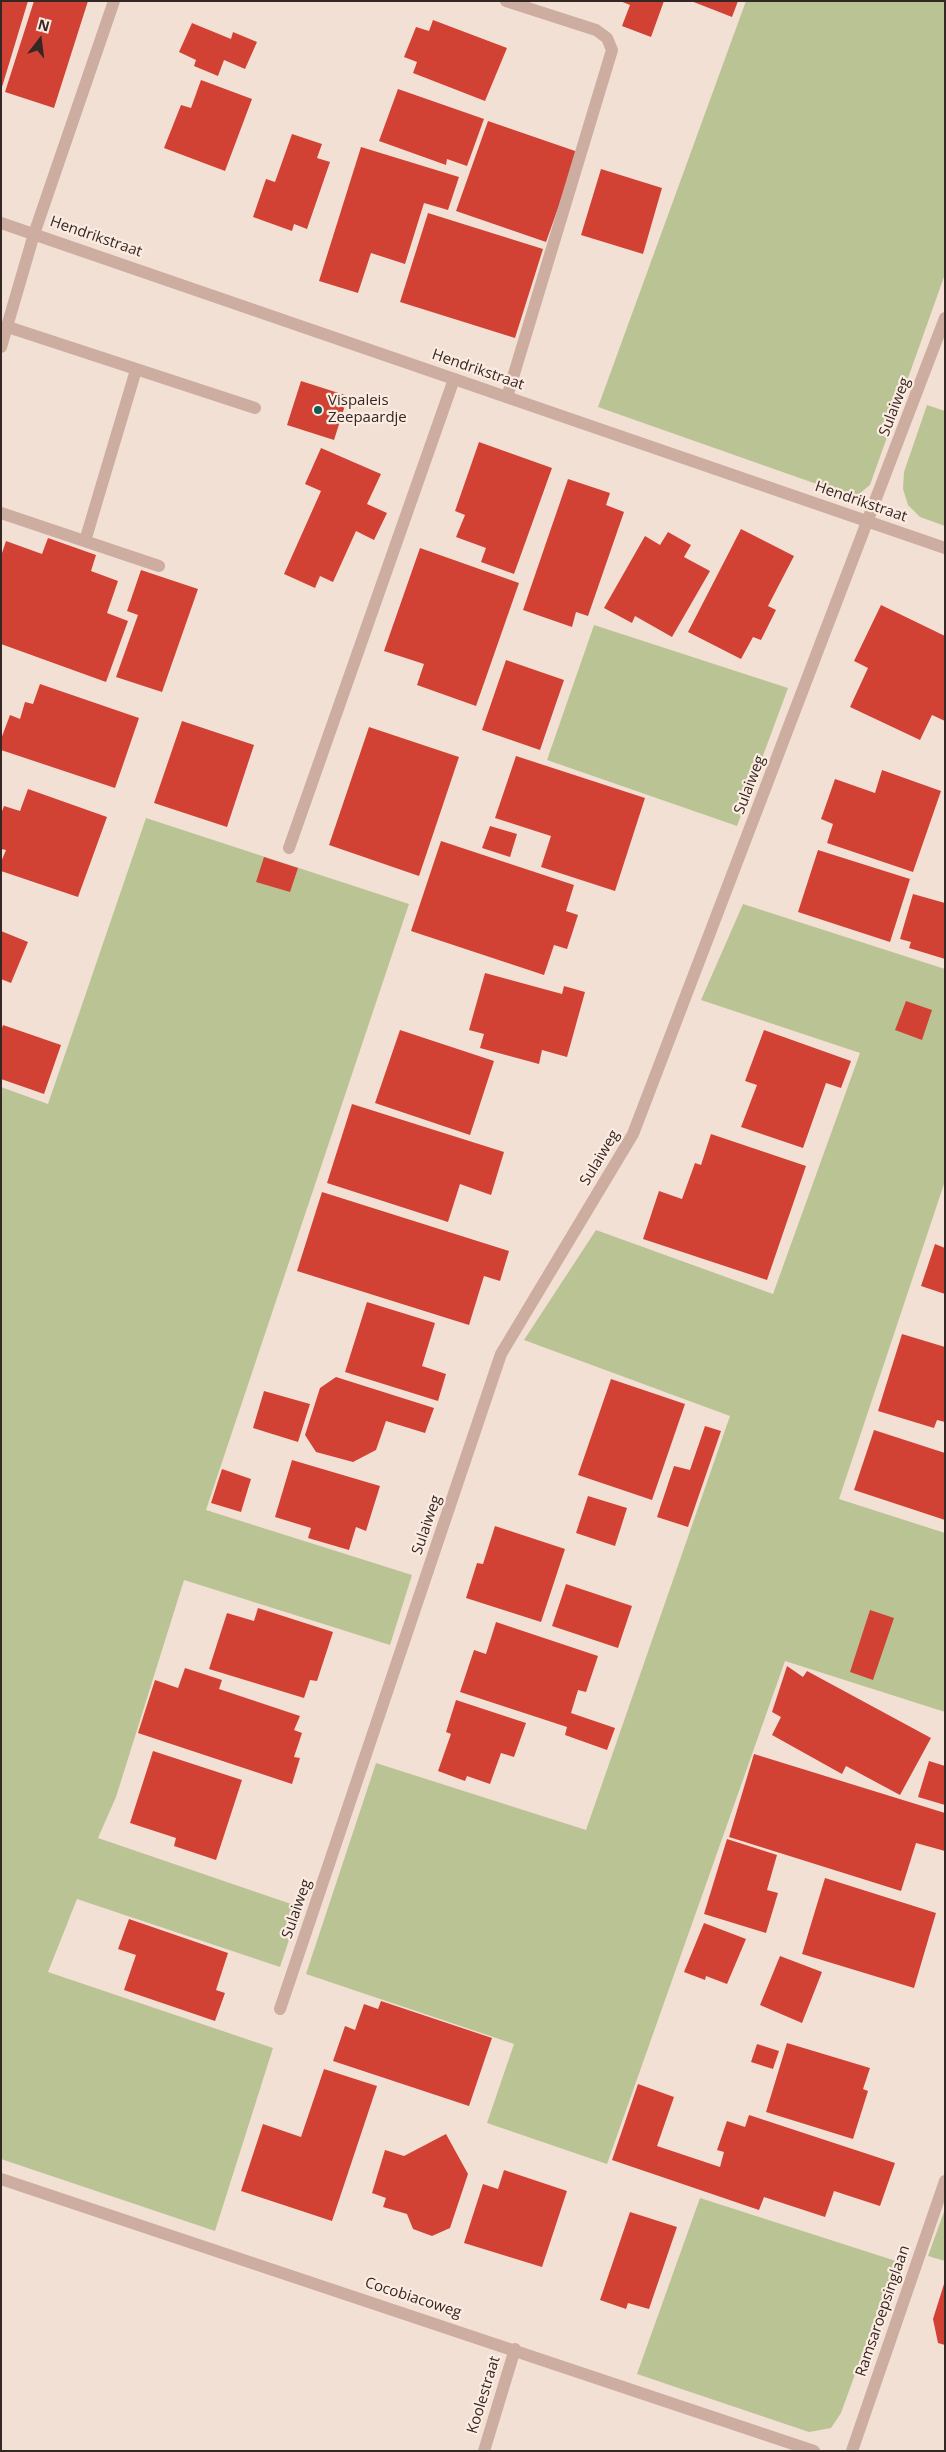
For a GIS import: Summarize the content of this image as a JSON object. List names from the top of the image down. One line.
{"streets":{"street":["Hendrikstraat","Sulaiweg","Cocobiacoweg","Ramsaroepsinglaan","Koolestraat"]},"crossings":[["Hendrikstraat","Sulaiweg"],["Cocobiacoweg","Koolestraat"]],"places":["Vispaleis Zeepaardje"],"north":"top"}
